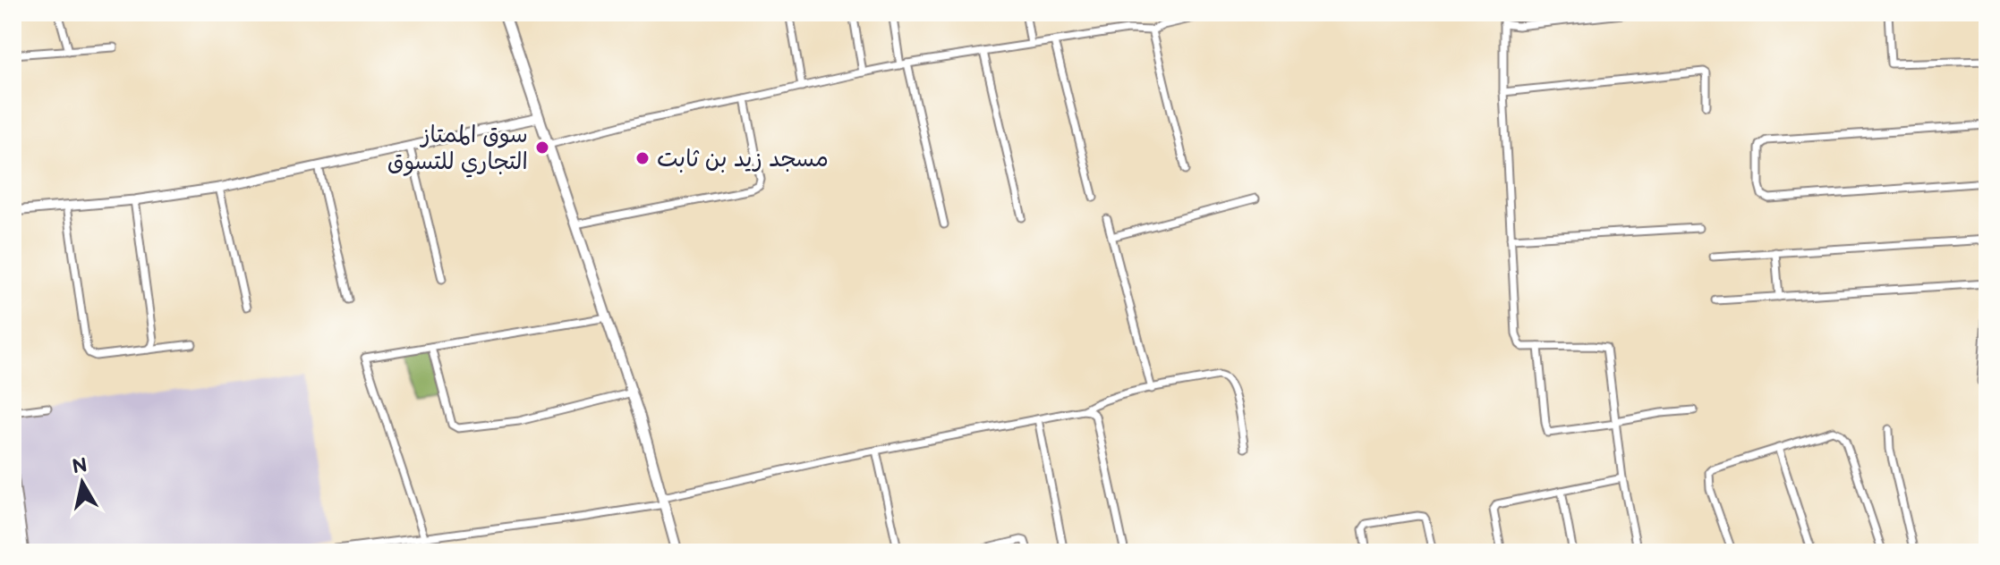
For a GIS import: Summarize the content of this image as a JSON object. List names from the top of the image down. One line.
{"places":["سوق الممتاز التجاري للتسوق","مسجد زيد بن ثابت"],"north":"top"}
